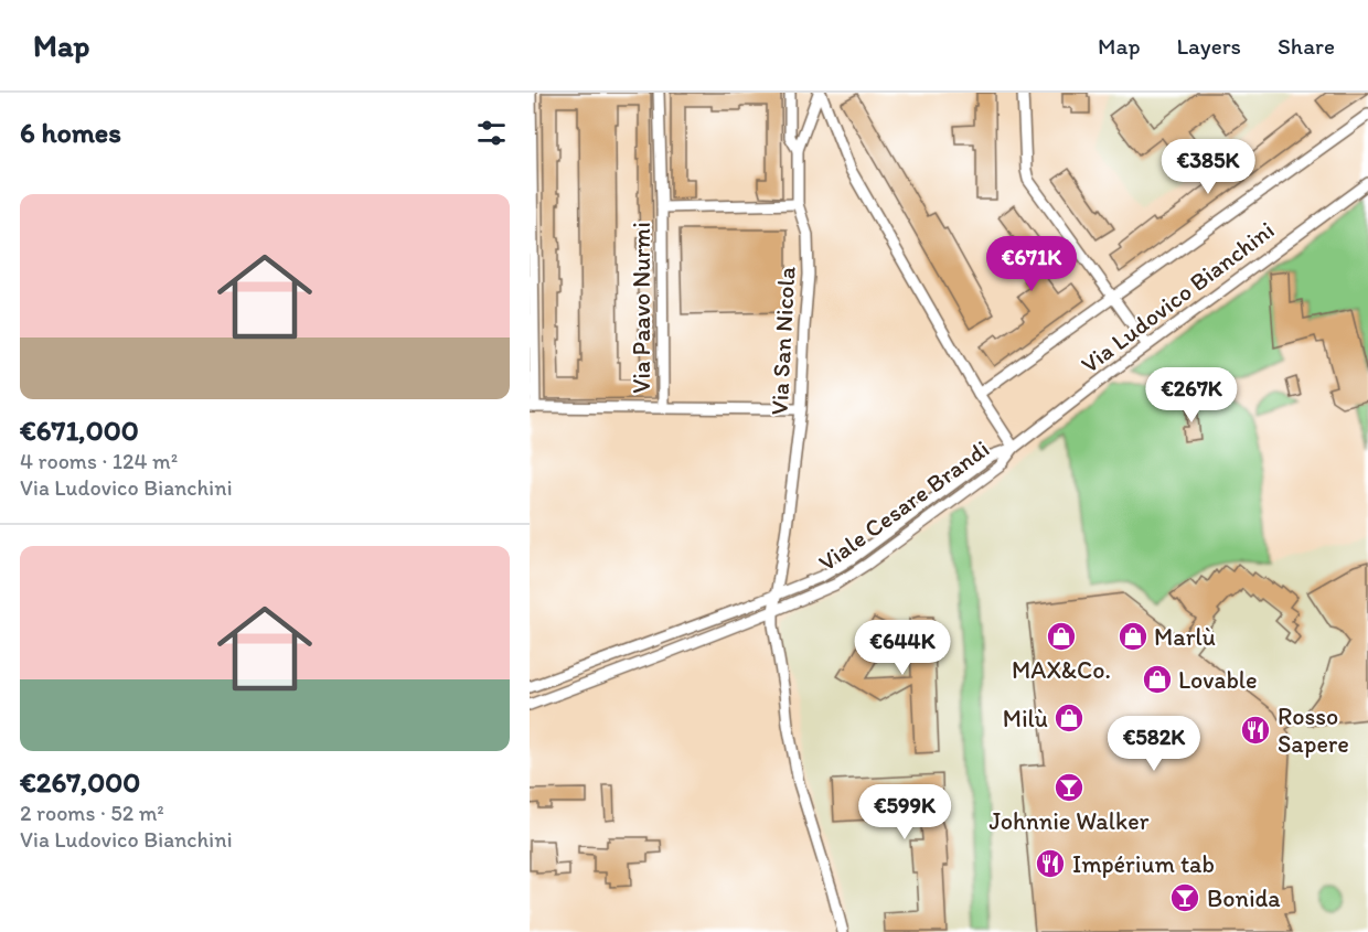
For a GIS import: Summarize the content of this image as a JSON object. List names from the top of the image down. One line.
{"streets":{"street":["Via Ludovico Bianchini","Via Paavo Nurmi","Via San Nicola","Viale Cesare Brandi"]},"crossings":[["Via Ludovico Bianchini","Viale Cesare Brandi"],["Via Paavo Nurmi","Via San Nicola"],["Via San Nicola","Viale Cesare Brandi"]],"places":{"shop":["MAX&Co.","Marlù","Lovable","Milù"],"restaurant":["Rosso Sapere","Impérium tab"],"bar":["Johnnie Walker","Bonida"]},"page":{"header":"Map","nav":["Map","Layers","Share"],"heading":"6 homes","price":["€385K","€671K","€267K","€644K","€582K","€599K"],"list":[{"name":"€671,000","note":"4 rooms · 124 m² · Via Ludovico Bianchini"},{"name":"€267,000","note":"2 rooms · 52 m² · Via Ludovico Bianchini"}]}}
